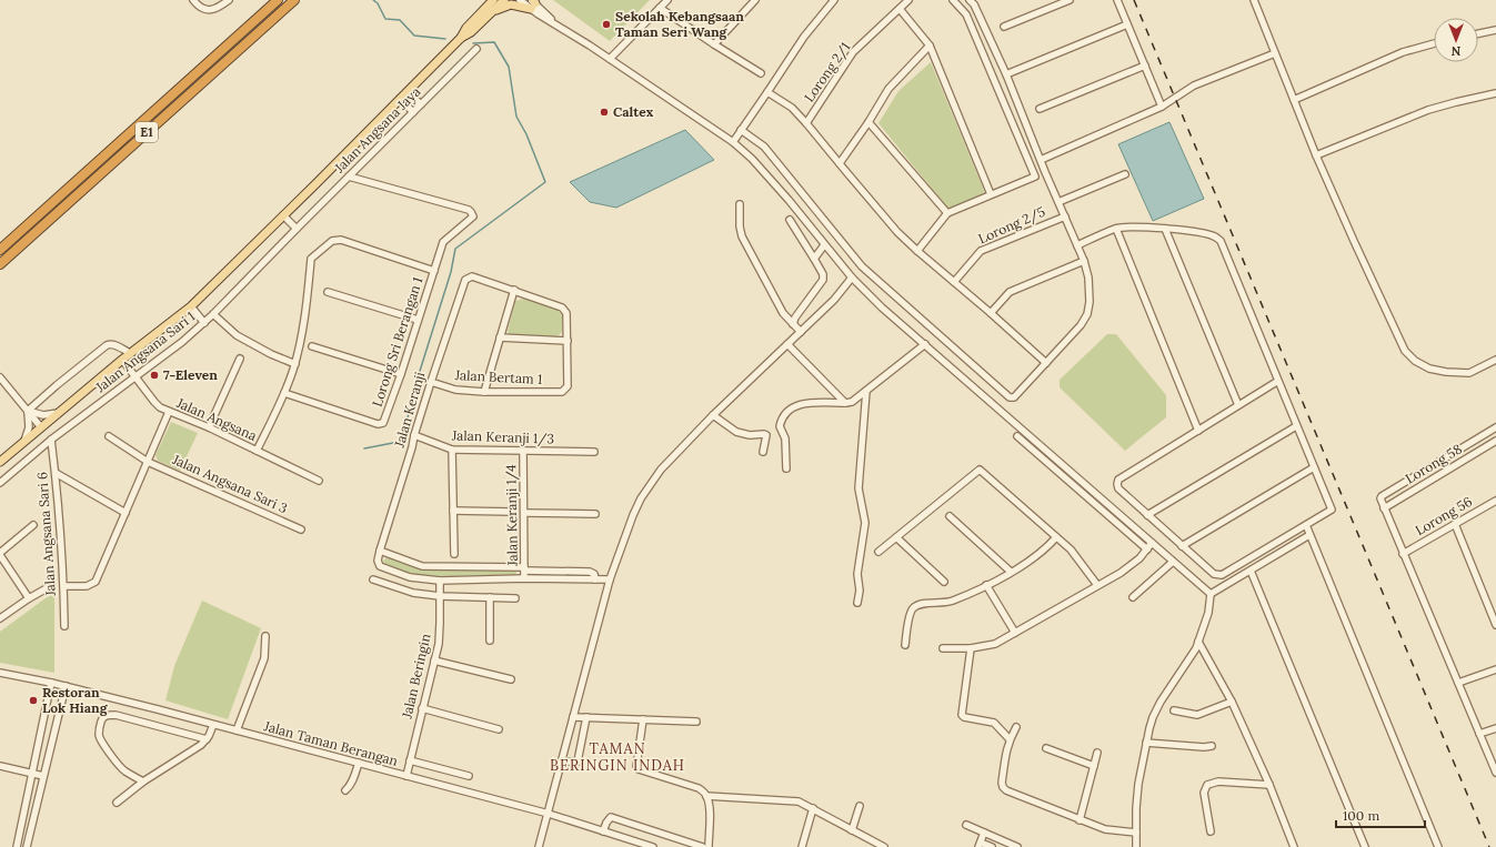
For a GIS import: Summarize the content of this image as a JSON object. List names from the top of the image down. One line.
{"streets":{"highway":["E1"],"street":["Lorong 2/1","Jalan Angsana Jaya","Lorong 2/5","Lorong Sri Berangan 1","Jalan Angsana Sari 1","Jalan Bertam 1","Jalan Keranji","Jalan Angsana","Jalan Keranji 1/3","Lorong 58","Jalan Angsana Sari 3","Jalan Keranji 1/4","Lorong 56","Jalan Angsana Sari 6","Jalan Beringin","Jalan Taman Berangan"]},"crossings":[["Jalan Angsana Jaya","Lorong Sri Berangan 1"],["Jalan Angsana Jaya","Jalan Angsana Sari 1"],["Jalan Angsana Sari 1","Jalan Angsana"],["Jalan Angsana Sari 1","Jalan Angsana Sari 6"],["Jalan Bertam 1","Jalan Keranji"],["Jalan Keranji","Jalan Keranji 1/3"],["Jalan Keranji","Jalan Beringin"],["Jalan Keranji 1/3","Jalan Keranji 1/4"],["Jalan Beringin","Jalan Taman Berangan"]],"districts":["TAMAN BERINGIN INDAH"],"places":["Sekolah Kebangsaan Taman Seri Wang","Caltex","7-Eleven","Restoran Lok Hiang"],"scale_bar":"100 m","north":"bottom"}
